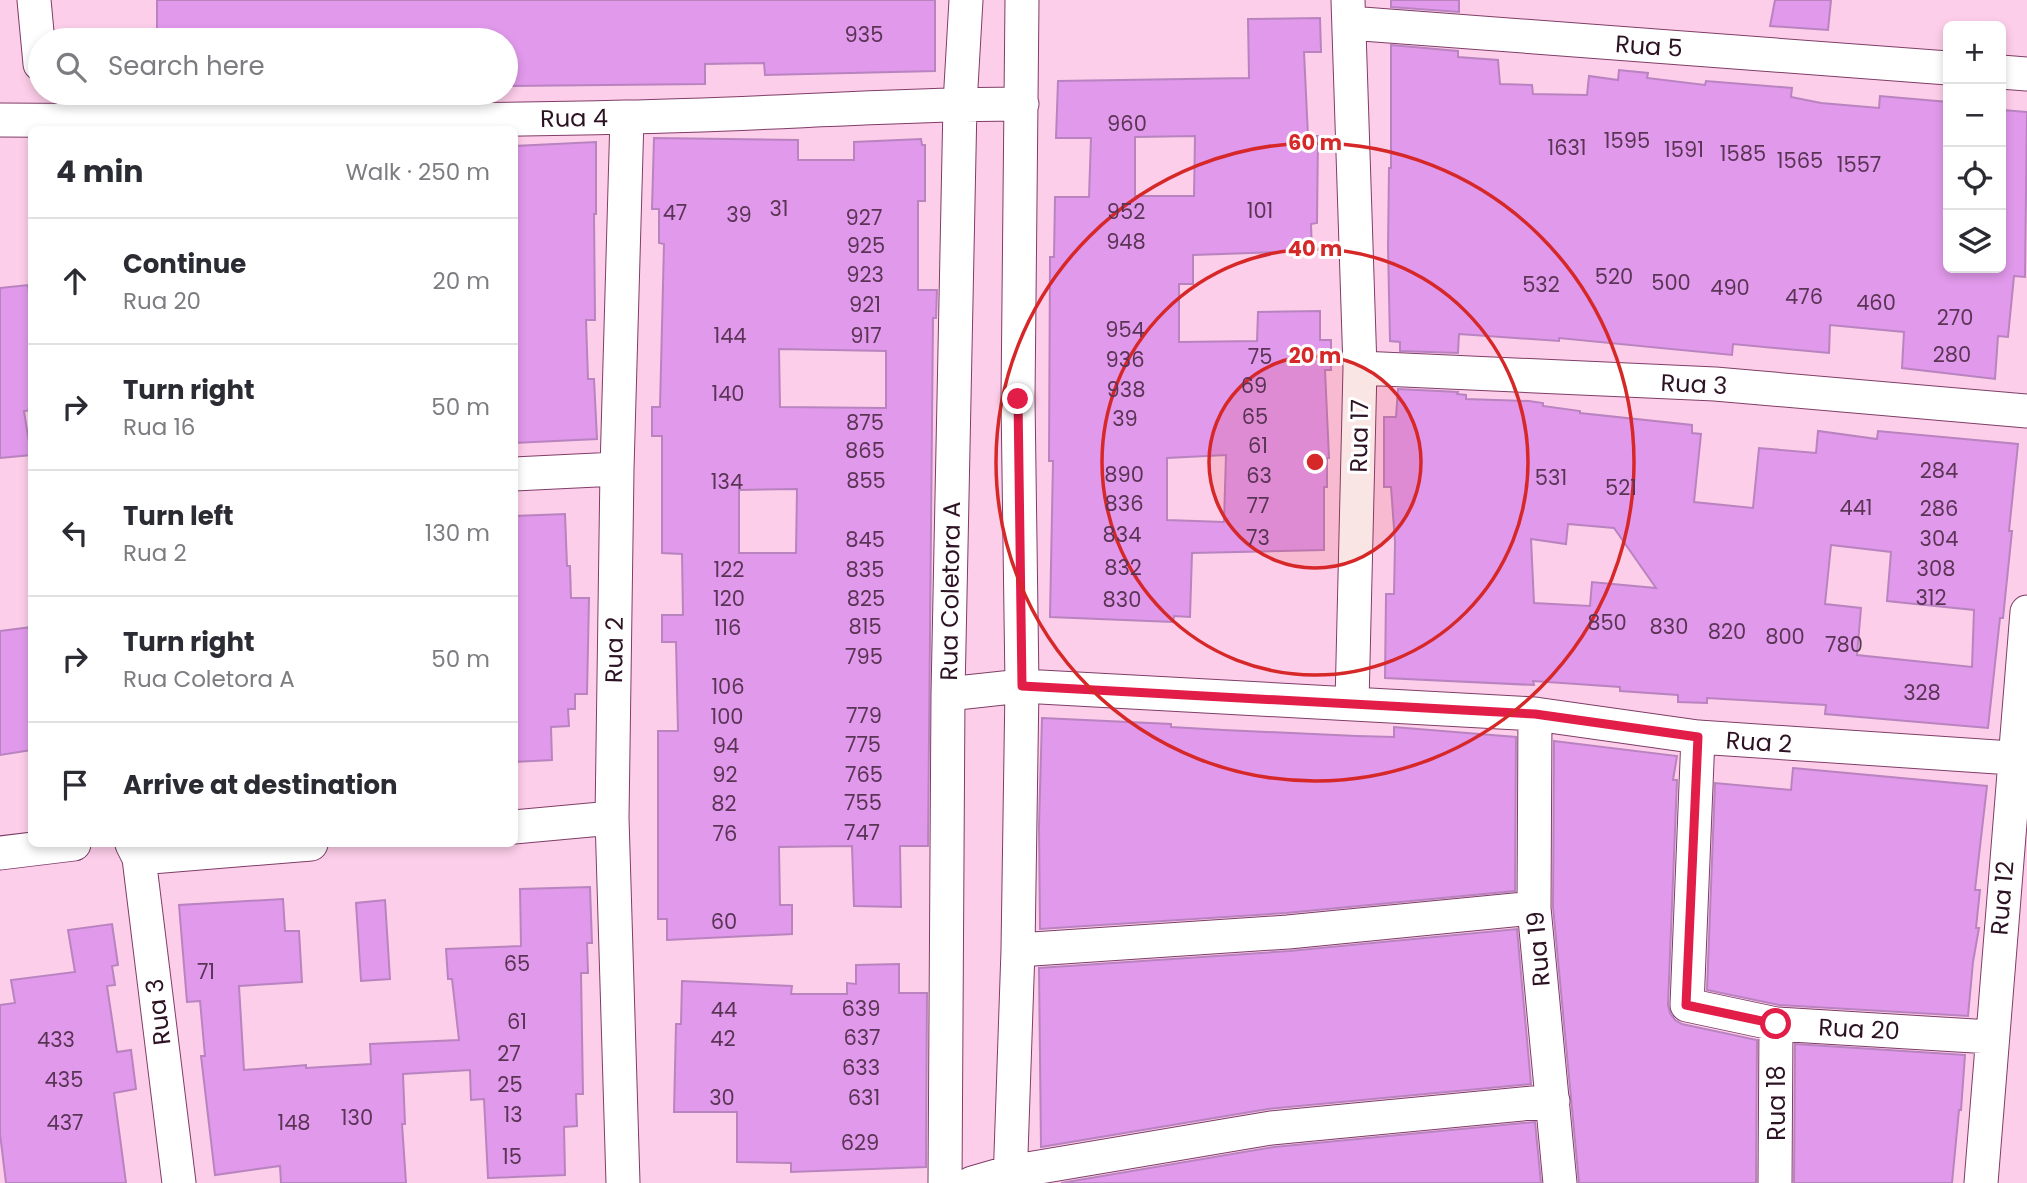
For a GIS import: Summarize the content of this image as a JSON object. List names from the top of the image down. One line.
{"streets":{"street":["Rua 5","Rua 4","Rua 3","Rua 17","Rua Coletora A","Rua 2","Rua 12","Rua 19","Rua 20","Rua 18"]},"crossings":[["Rua 5","Rua 17"],["Rua 4","Rua Coletora A"],["Rua 4","Rua 2"],["Rua 3","Rua 17"],["Rua 17","Rua 2"],["Rua Coletora A","Rua 2"],["Rua 2","Rua 12"],["Rua 2","Rua 19"],["Rua 2","Rua 20"],["Rua 12","Rua 20"],["Rua 20","Rua 18"]],"house_numbers":["935","960","1595","1631","1591","1585","1565","1557","31","101","952","47","39","927","948","925","923","520","500","532","490","476","460","921","270","954","144","917","280","75","936","69","938","140","65","39","875","61","865","284","890","63","531","855","134","521","836","77","441","286","834","73","304","845","832","308","122","835","312","120","825","830","850","815","830","116","820","800","780","795","106","328","779","100","775","94","92","765","755","82","747","76","60","65","71","639","44","61","637","42","433","27","633","435","25","30","631","13","130","437","148","629","15"],"page":{"map_buttons":["+","−"],"search":"Search here","heading":["4 min","Walk · 250 m"],"list":[["Continue","Rua 20","20 m"],["Turn right","Rua 16","50 m"],["Turn left","Rua 2","130 m"],["Turn right","Rua Coletora A","50 m"],"Arrive at destination"]},"rings":["60 m","40 m","20 m"]}
